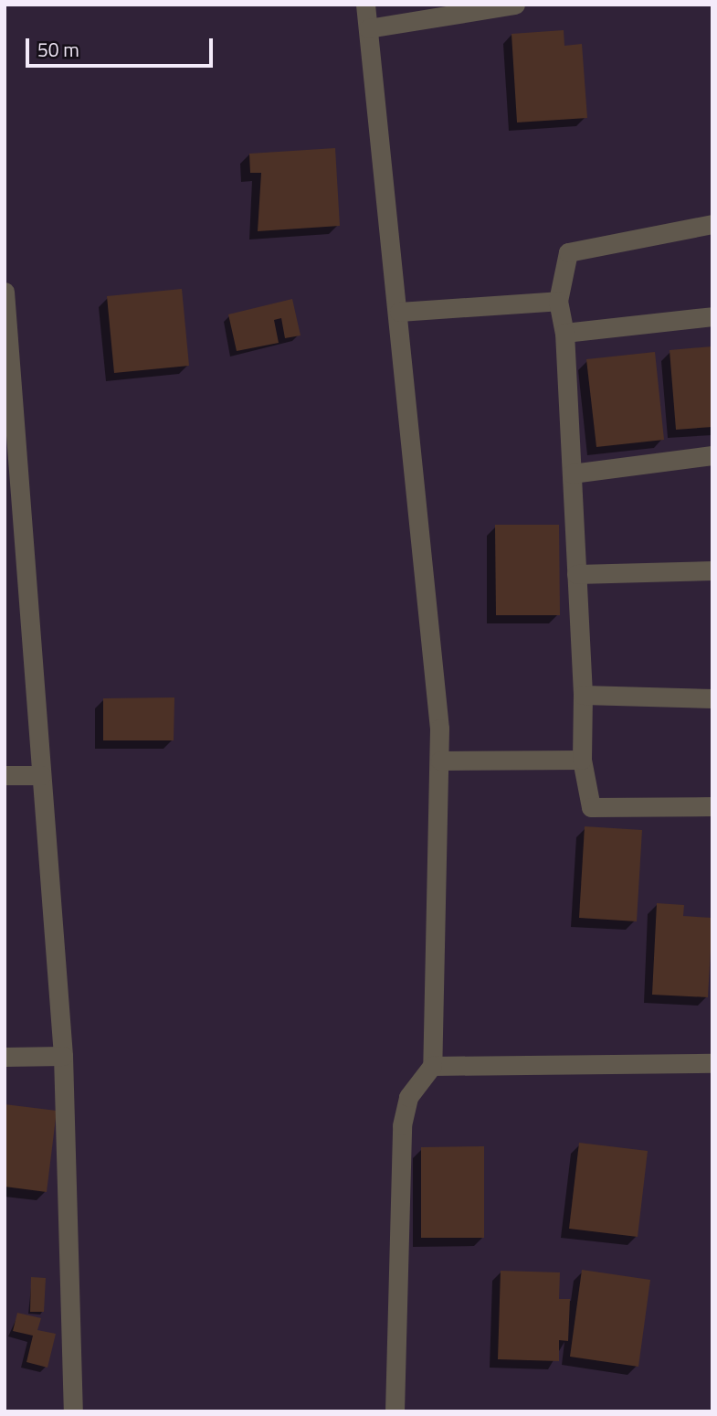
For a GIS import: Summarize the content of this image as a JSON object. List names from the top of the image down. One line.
{"scale_bar":"50 m"}
